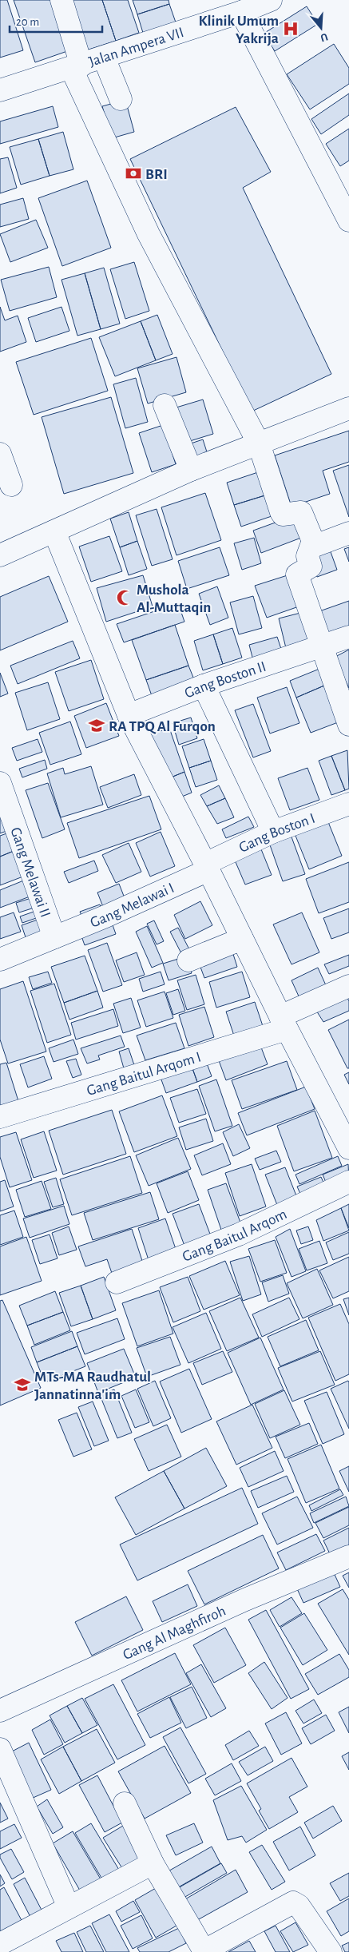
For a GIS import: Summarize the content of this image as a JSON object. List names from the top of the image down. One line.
{"streets":{"street":["Jalan Ampera VII","Gang Boston II","Gang Boston I","Gang Melawai II","Gang Melawai I","Gang Baitul Arqom I","Gang Baitul Arqom","Gang Al Maghfiroh"]},"crossings":[["Gang Boston I","Gang Melawai I"],["Gang Melawai II","Gang Melawai I"]],"places":{"hospital":["Klinik Umum Yakrija"],"bank":["BRI"],"mosque":["Mushola Al-Muttaqin"],"school or university":["RA TPQ Al Furqon","MTs-MA Raudhatul Jannatinna'im"]},"scale_bar":"20 m","north":"bottom"}
